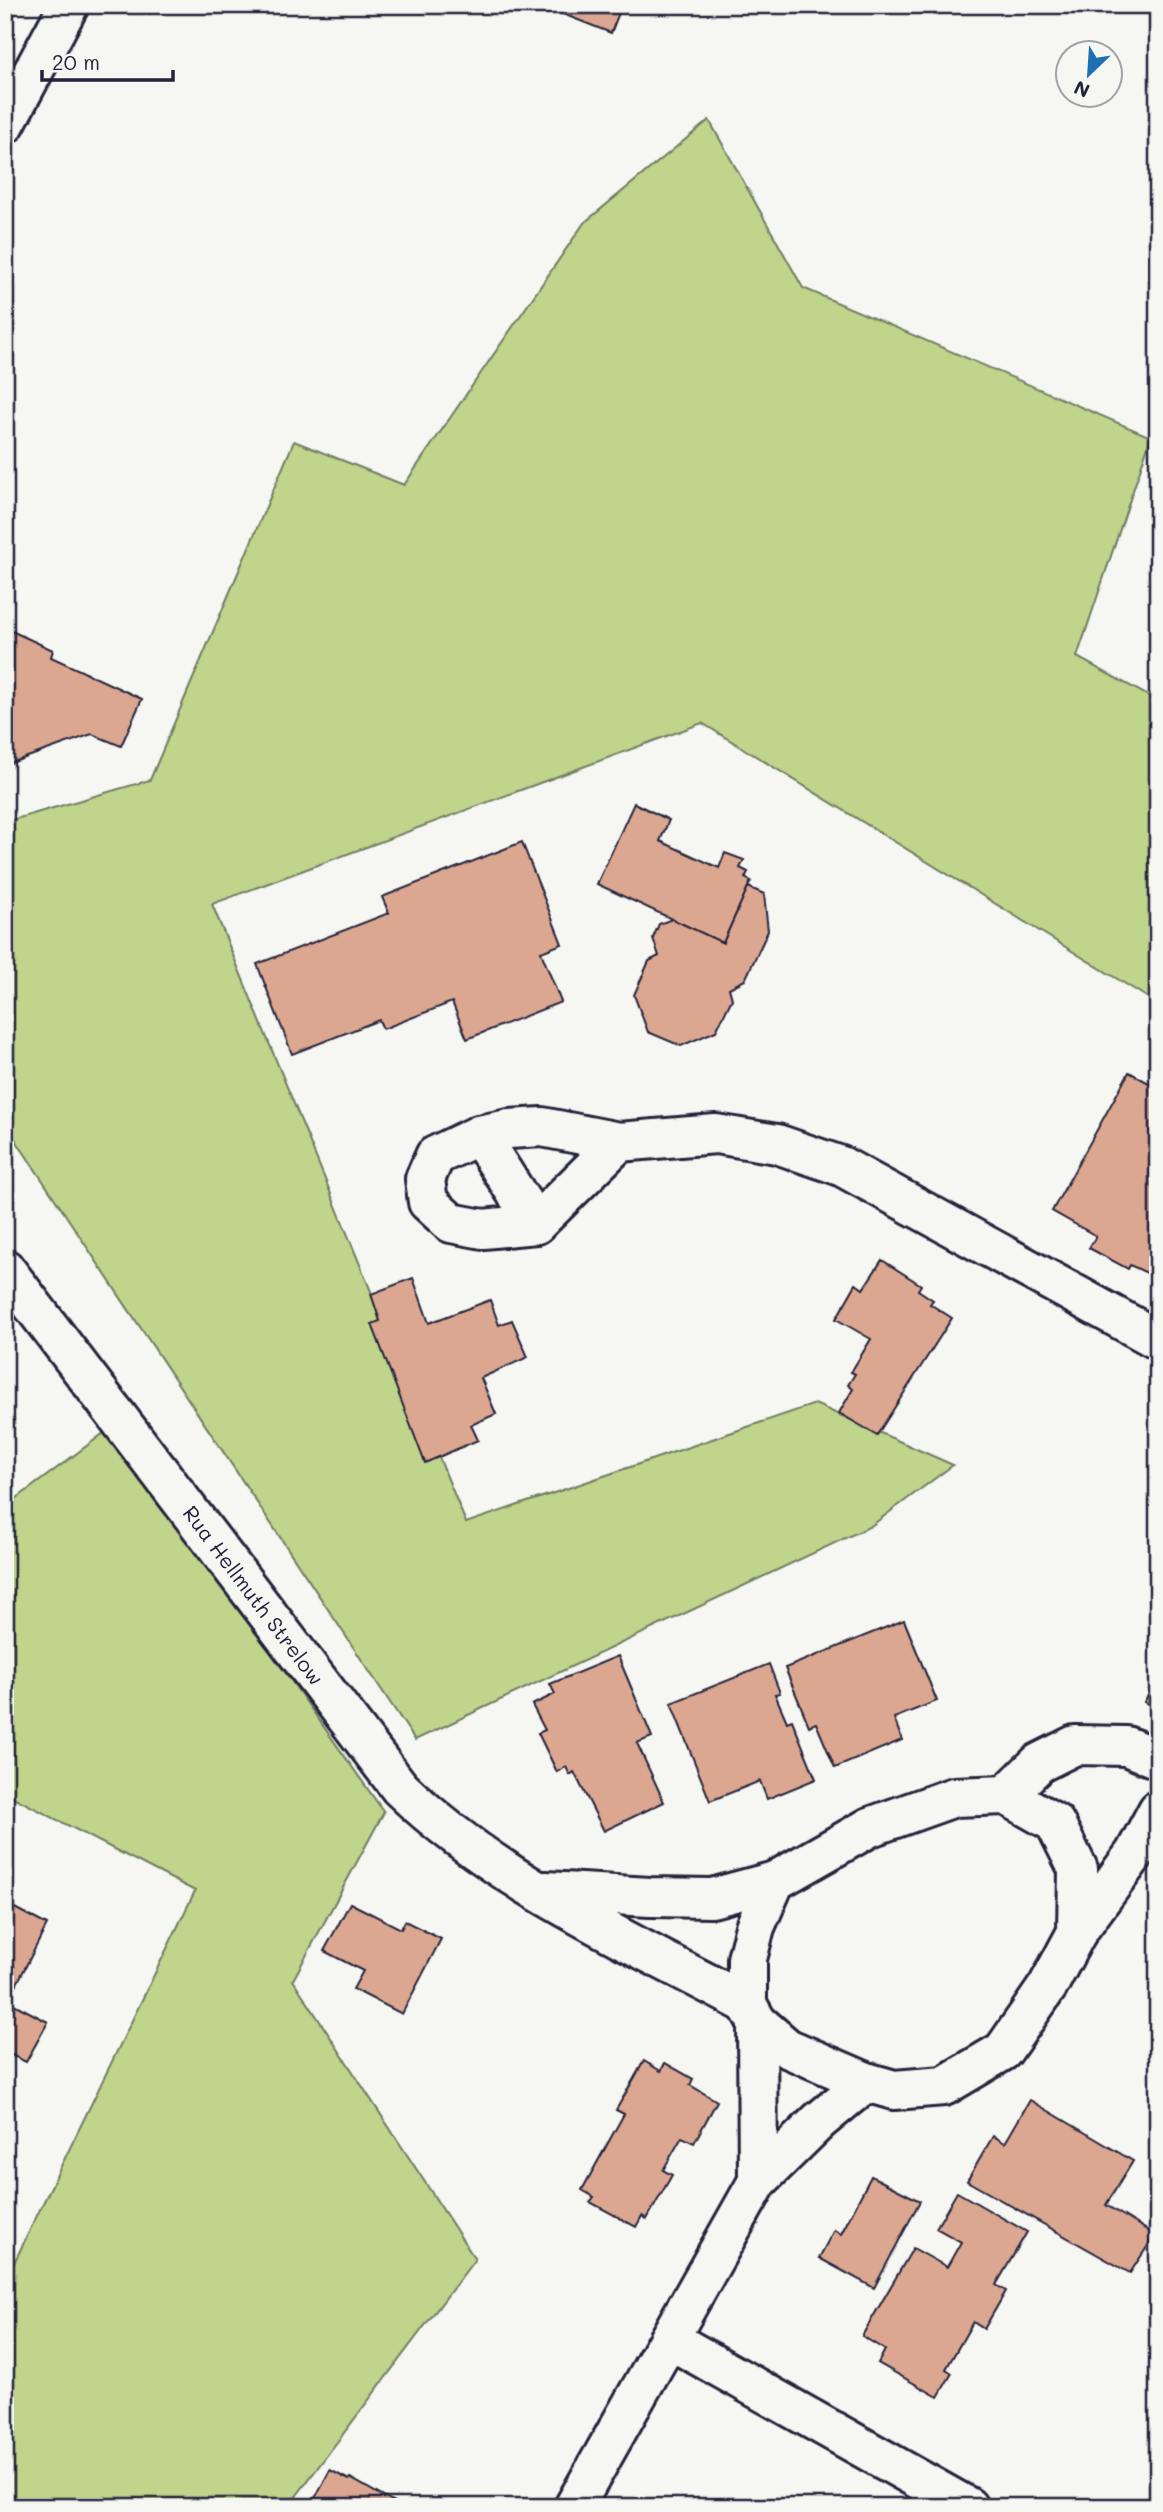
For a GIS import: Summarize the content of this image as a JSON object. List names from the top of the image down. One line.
{"streets":{"street":["Rua Hellmuth Strelow"]},"scale_bar":"20 m","north":"bottom left"}
